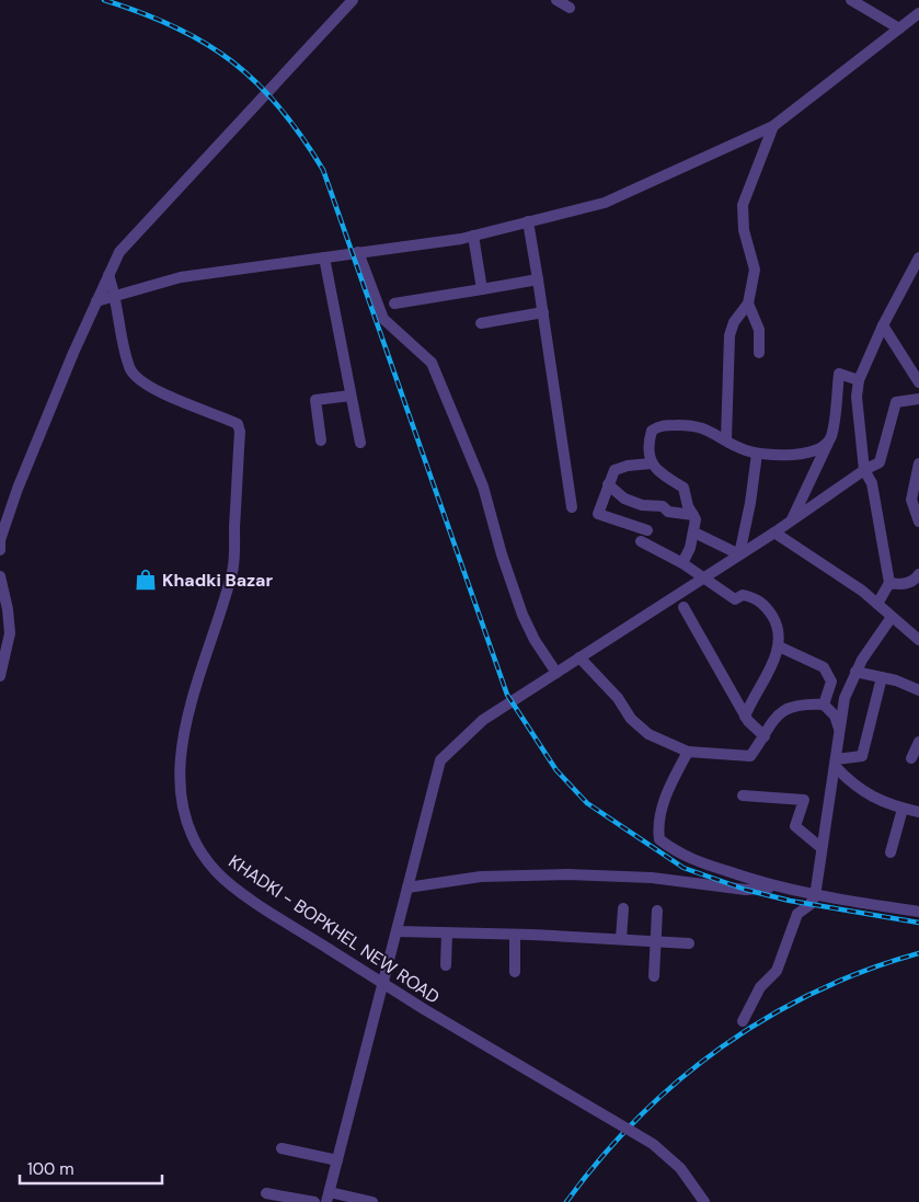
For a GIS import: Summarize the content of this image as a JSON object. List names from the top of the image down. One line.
{"streets":{"street":["KHADKI - BOPKHEL NEW ROAD"]},"places":{"shop":["Khadki Bazar"]},"scale_bar":"100 m"}
